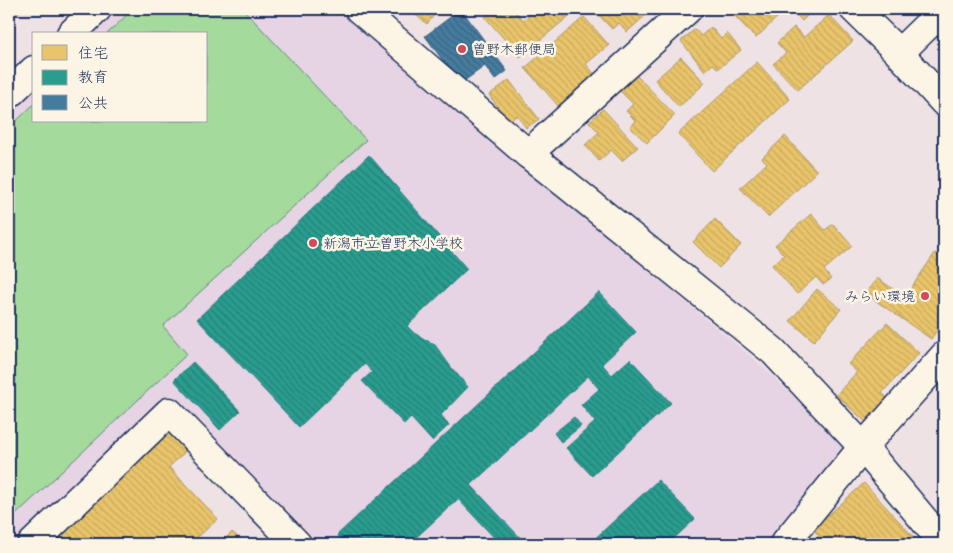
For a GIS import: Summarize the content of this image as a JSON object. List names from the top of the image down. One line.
{"places":["曽野木郵便局","新潟市立曽野木小学校","みらい環境"],"legend":["住宅","教育","公共"]}
